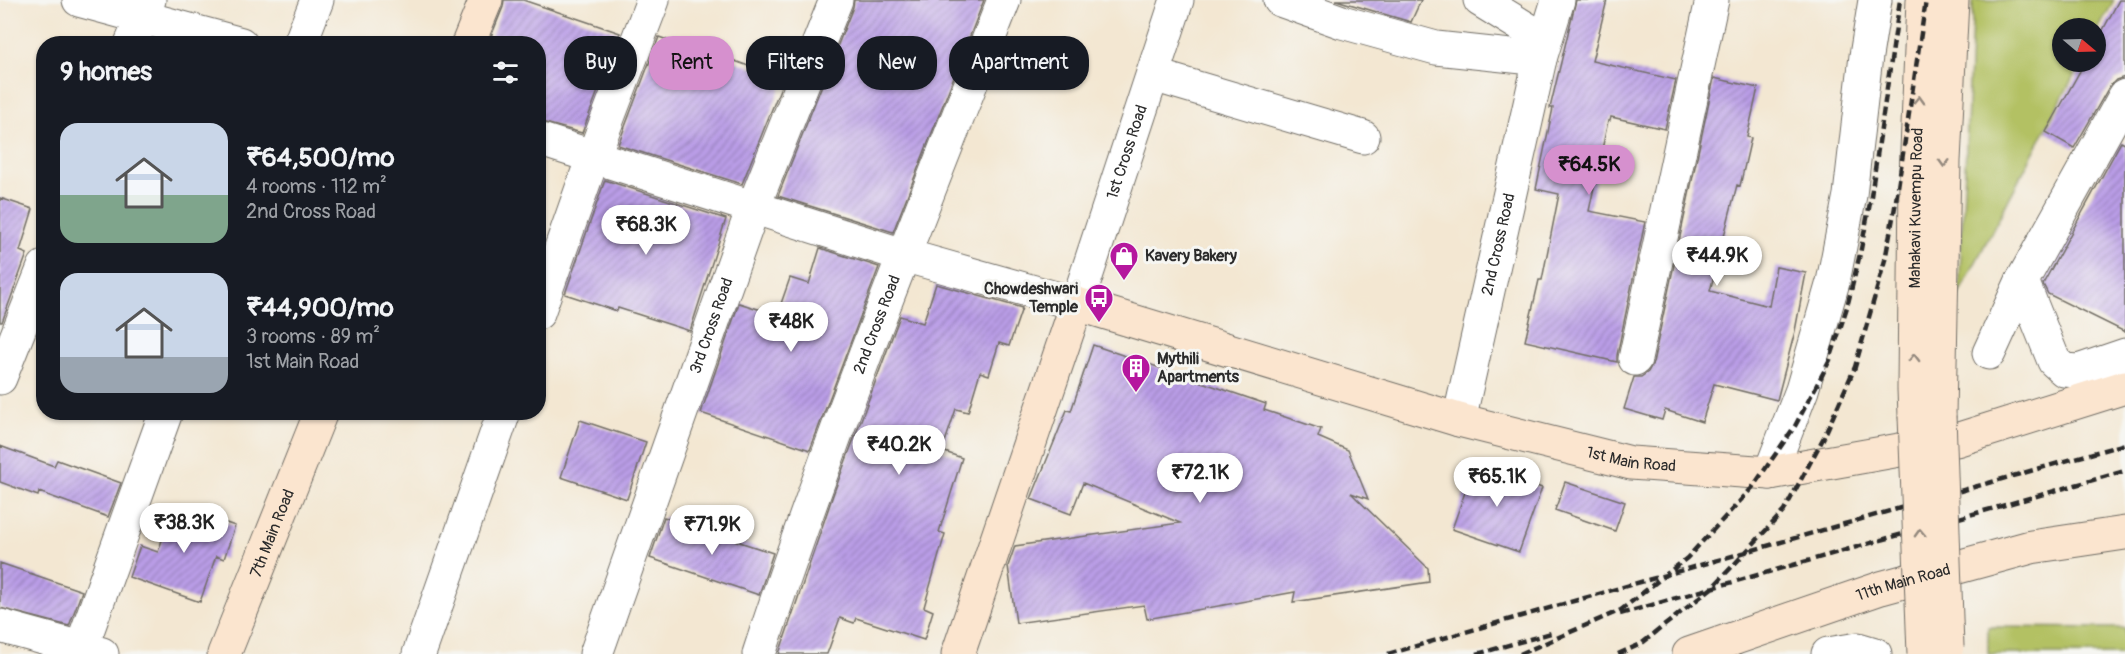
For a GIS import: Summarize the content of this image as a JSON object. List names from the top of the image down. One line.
{"streets":{"main road":["Mahakavi Kuvempu Road","1st Main Road","7th Main Road","11th Main Road"],"street":["1st Cross Road","2nd Cross Road","3rd Cross Road"]},"crossings":[["1st Cross Road","1st Main Road"],["2nd Cross Road","1st Main Road"]],"places":{"shop":["Kavery Bakery"],"bus stop":["Chowdeshwari Temple"],"building":["Mythili Apartments"]},"north":"right","page":{"chip":["Buy","Rent","Filters","New","Apartment"],"heading":"9 homes","list":[{"name":"₹64,500/mo","note":"4 rooms · 112 m² · 2nd Cross Road"},{"name":"₹44,900/mo","note":"3 rooms · 89 m² · 1st Main Road"}],"price":["₹64.5K","₹68.3K","₹44.9K","₹48K","₹40.2K","₹72.1K","₹65.1K","₹38.3K","₹71.9K"]}}
